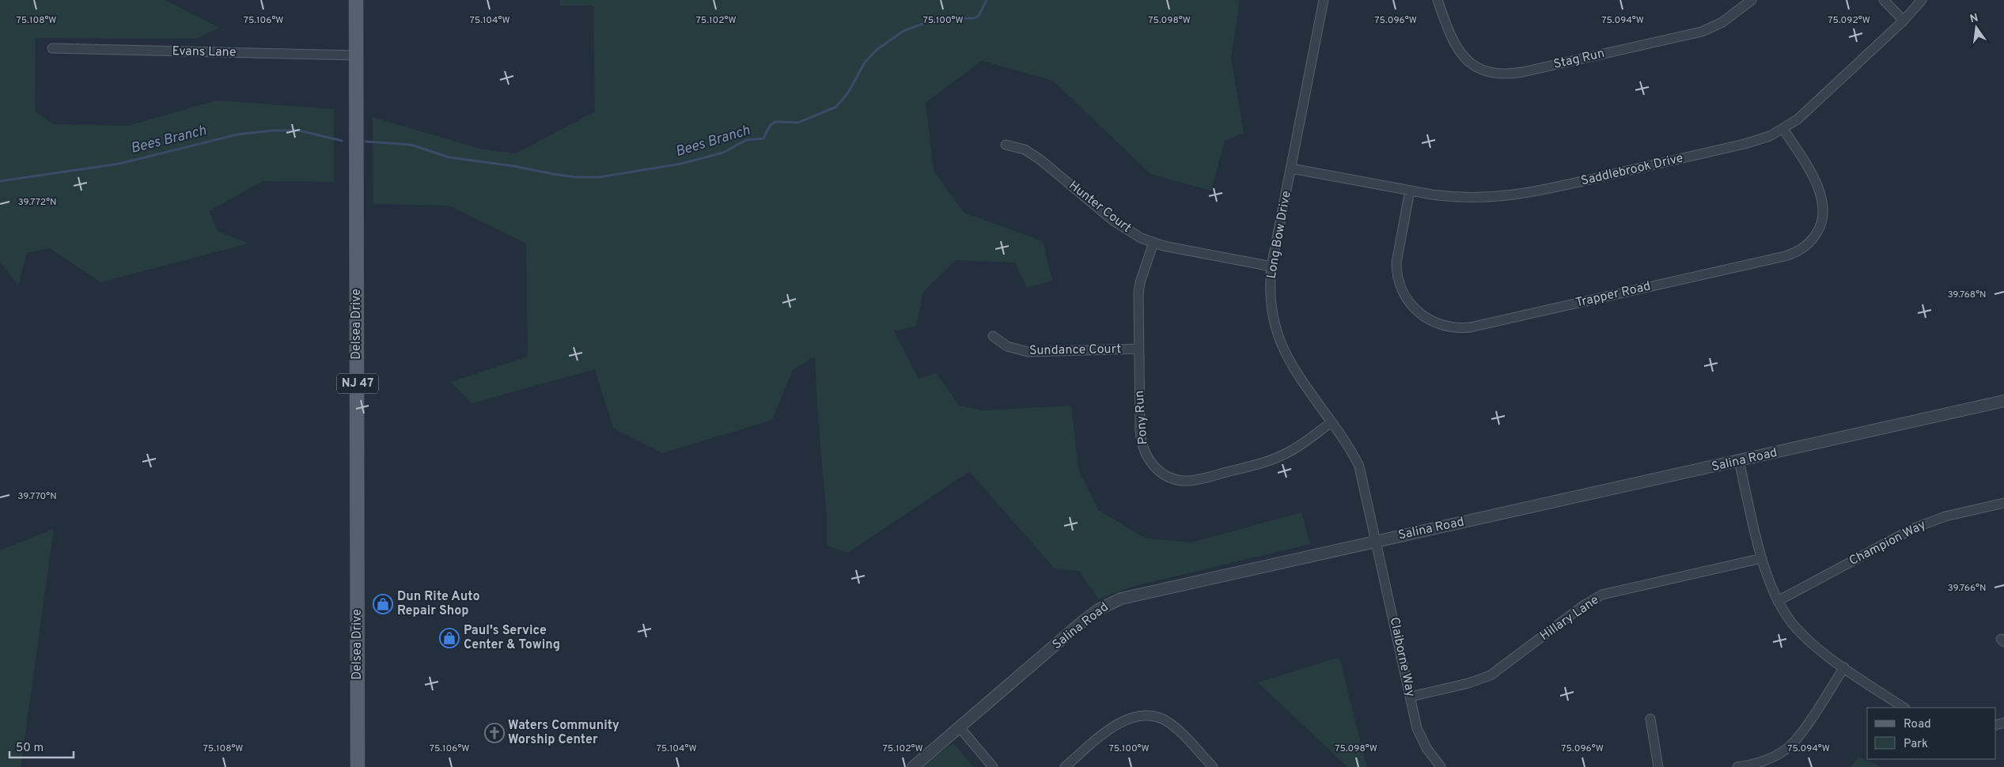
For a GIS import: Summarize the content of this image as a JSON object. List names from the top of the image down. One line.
{"streets":{"main road":["Delsea Drive","NJ 47"],"street":["Evans Lane","Stag Run","Saddlebrook Drive","Hunter Court","Long Bow Drive","Trapper Road","Sundance Court","Pony Run","Salina Road","Champion Way","Hillary Lane","Claiborne Way"]},"crossings":[["Evans Lane","Delsea Drive"],["Saddlebrook Drive","Long Bow Drive"],["Saddlebrook Drive","Trapper Road"],["Hunter Court","Long Bow Drive"],["Hunter Court","Pony Run"],["Long Bow Drive","Pony Run"],["Long Bow Drive","Salina Road"],["Long Bow Drive","Claiborne Way"],["Sundance Court","Pony Run"],["Salina Road","Claiborne Way"],["Hillary Lane","Claiborne Way"]],"water":["Bees Branch"],"places":{"shop":["Dun Rite Auto Repair Shop","Paul's Service Center & Towing"],"church":["Waters Community Worship Center"]},"legend":["Road","Park"],"scale_bar":"50 m","north":"top","coordinates":["75.106°W","75.102°W","75.100°W","75.092°W","75.108°W","75.104°W","75.098°W","75.096°W","75.094°W","39.772°N","39.768°N","39.770°N","39.766°N"]}
